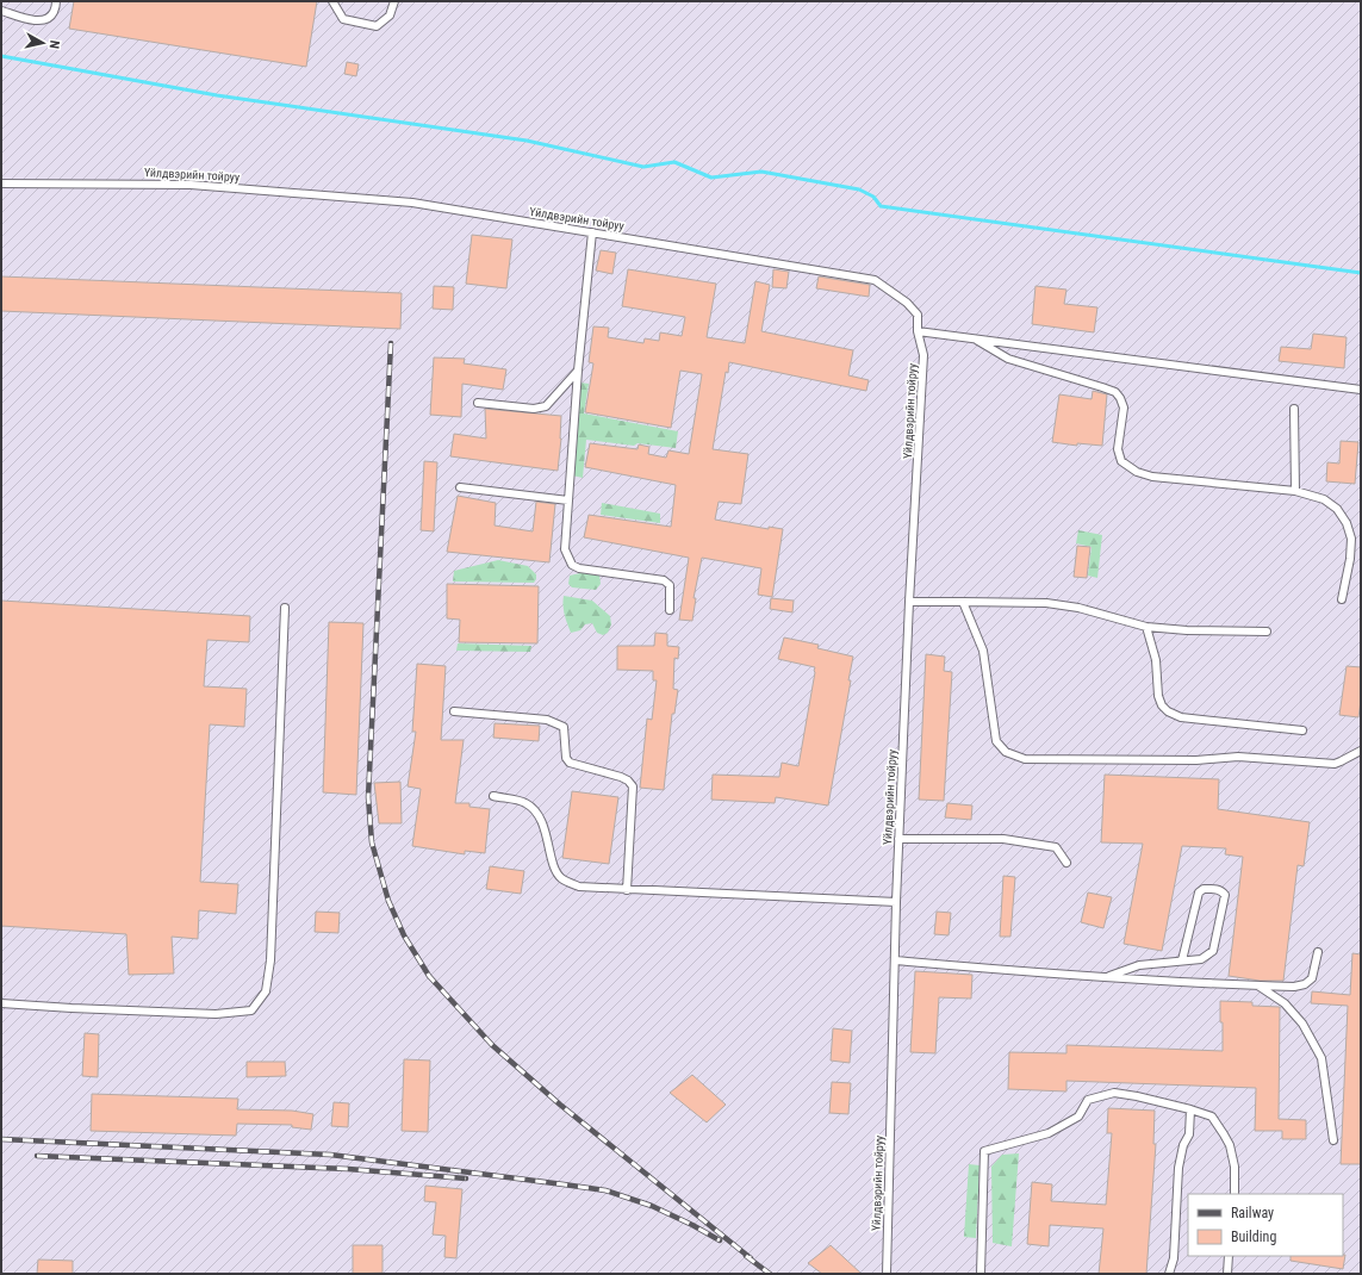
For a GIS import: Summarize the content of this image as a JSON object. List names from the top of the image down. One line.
{"streets":{"lane":["Үйлдвэрийн тойруу"]},"legend":["Railway","Building"],"north":"right"}
